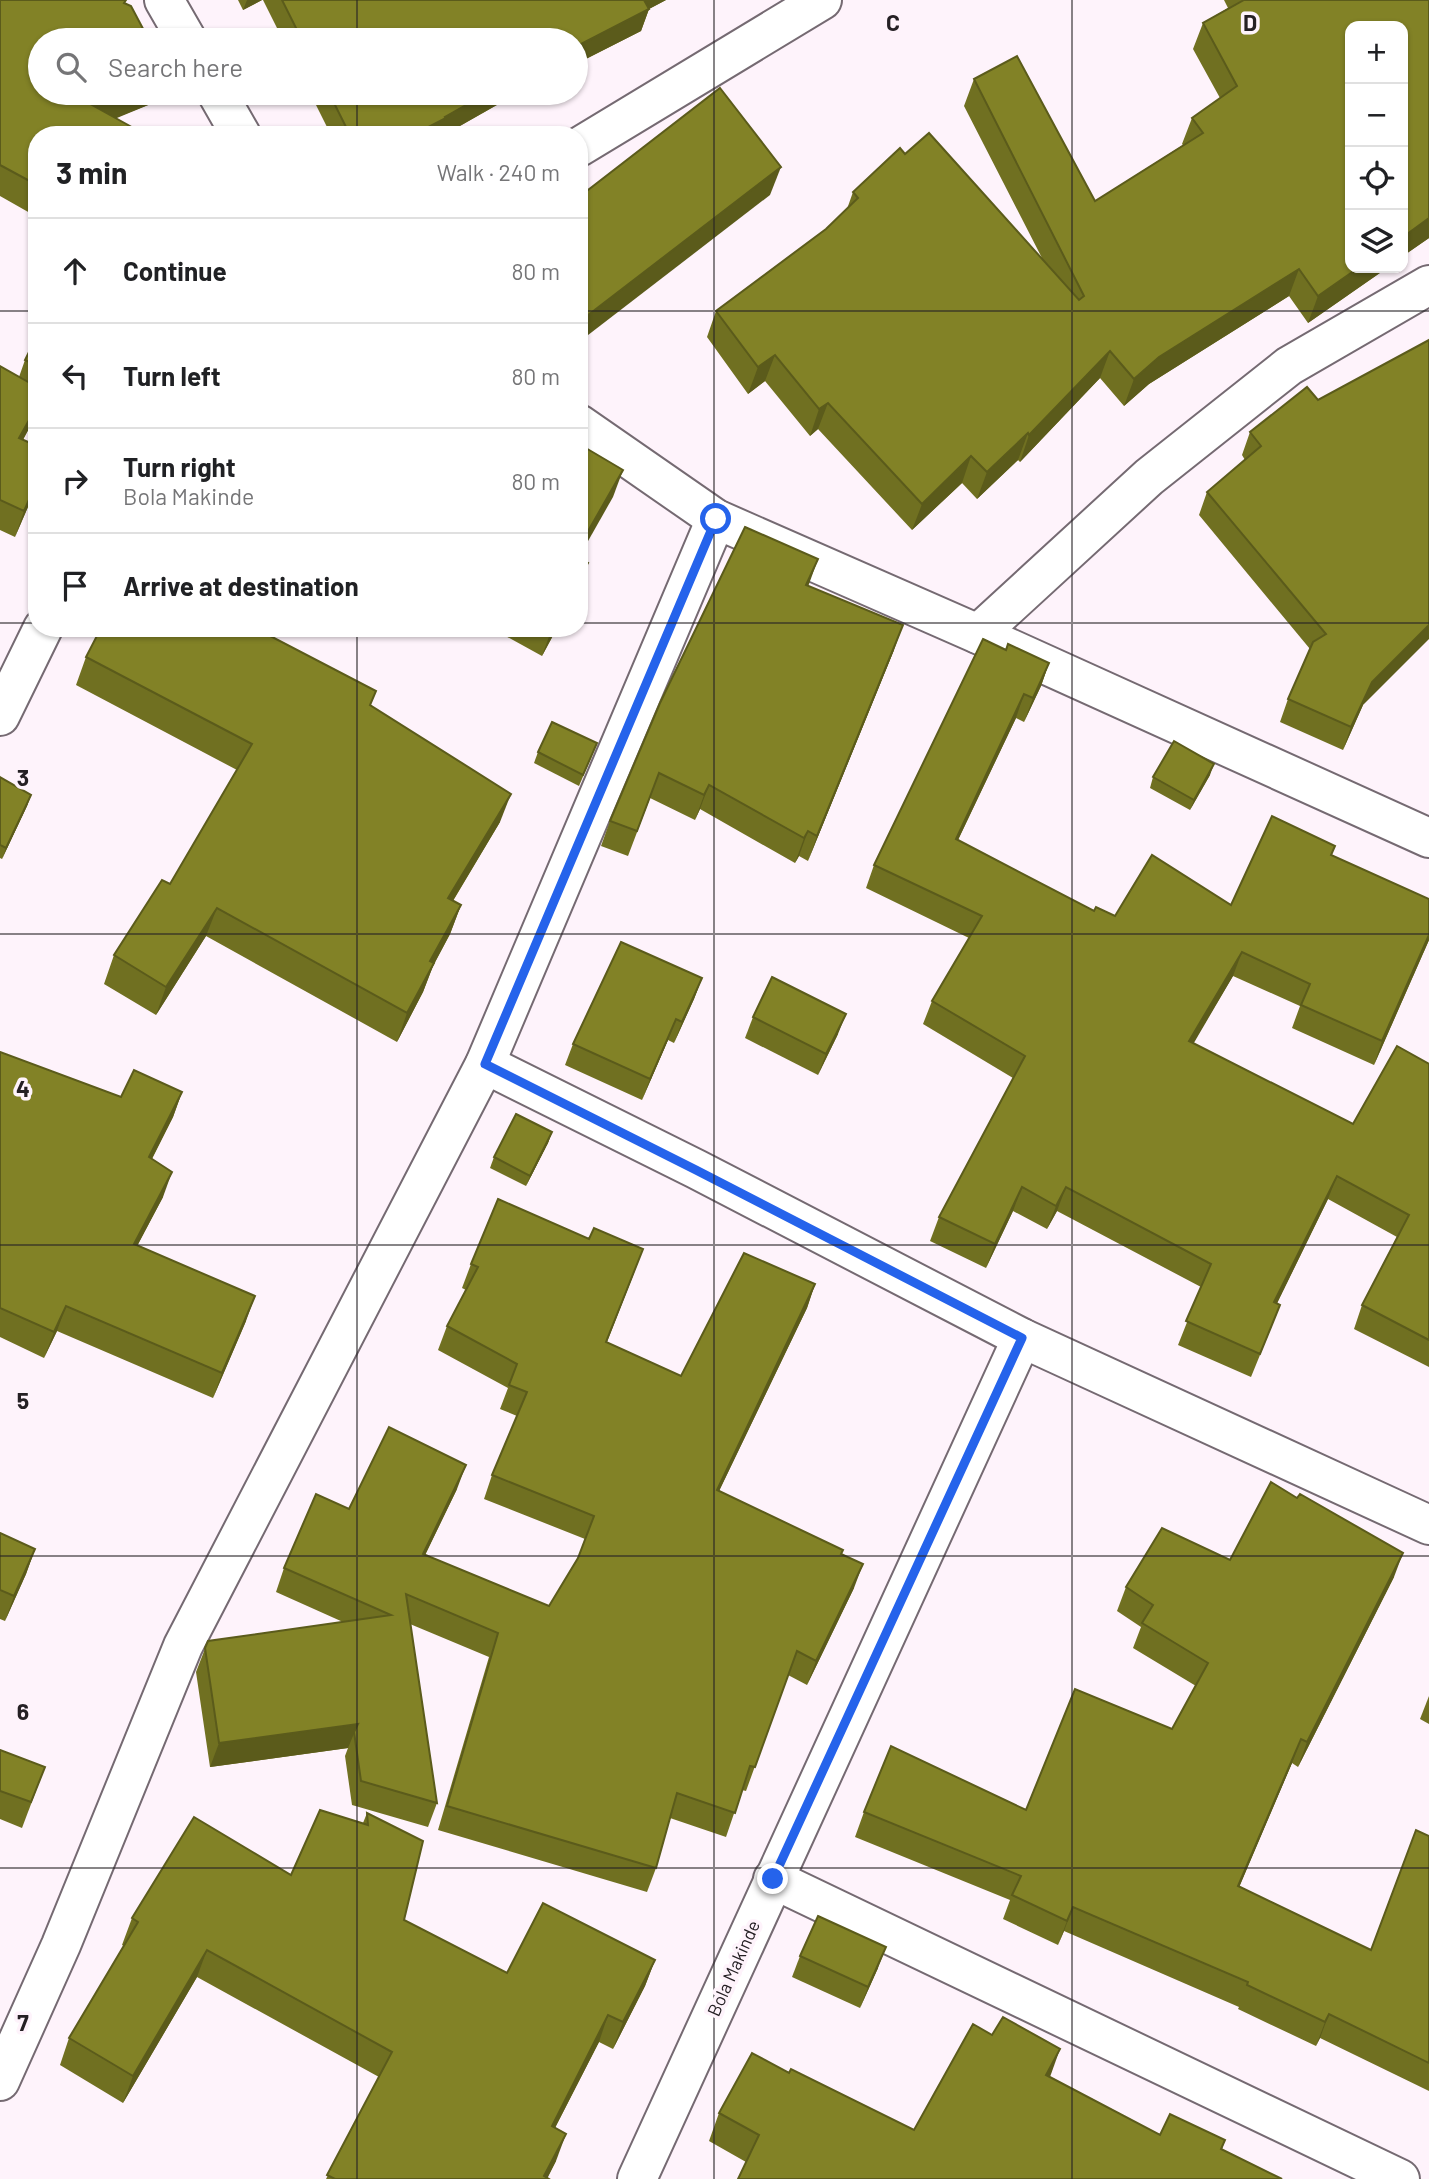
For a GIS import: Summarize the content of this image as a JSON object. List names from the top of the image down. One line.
{"streets":{"street":["Bola Makinde"]},"page":{"map_buttons":["+","−"],"search":"Search here","heading":["3 min","Walk · 240 m"],"list":[["Continue","80 m"],["Turn left","80 m"],["Turn right","Bola Makinde","80 m"],"Arrive at destination"]},"grid":{"columns":["C","D"],"rows":["3","4","5","6","7"]}}
